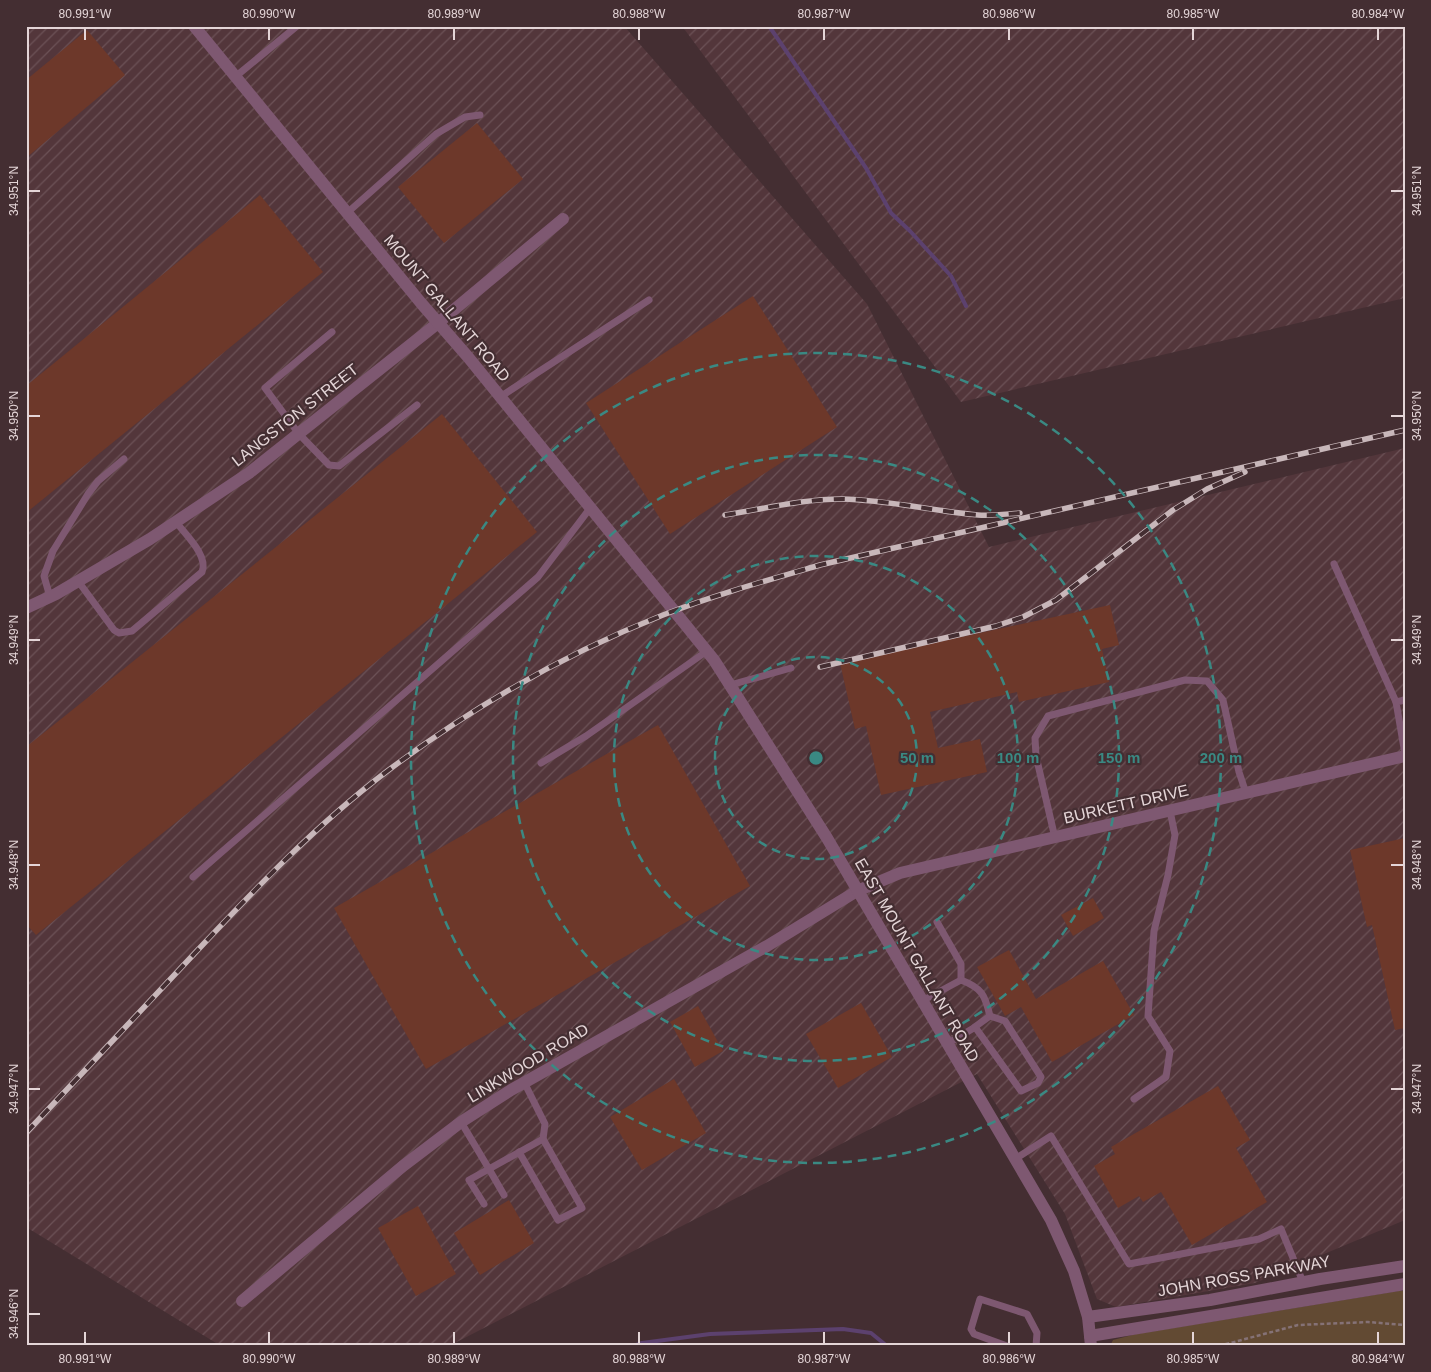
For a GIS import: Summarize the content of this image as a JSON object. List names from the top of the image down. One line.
{"streets":{"street":["MOUNT GALLANT ROAD","LANGSTON STREET","BURKETT DRIVE","EAST MOUNT GALLANT ROAD","LINKWOOD ROAD","JOHN ROSS PARKWAY"]},"crossings":[["MOUNT GALLANT ROAD","LANGSTON STREET"],["MOUNT GALLANT ROAD","EAST MOUNT GALLANT ROAD"],["BURKETT DRIVE","EAST MOUNT GALLANT ROAD"],["BURKETT DRIVE","LINKWOOD ROAD"],["EAST MOUNT GALLANT ROAD","LINKWOOD ROAD"],["EAST MOUNT GALLANT ROAD","JOHN ROSS PARKWAY"]],"coordinates":["80.991°W","80.990°W","80.989°W","80.988°W","80.987°W","80.986°W","80.985°W","80.984°W","34.951°N","34.950°N","34.949°N","34.948°N","34.947°N","34.946°N"],"rings":["50 m","100 m","150 m","200 m"]}
